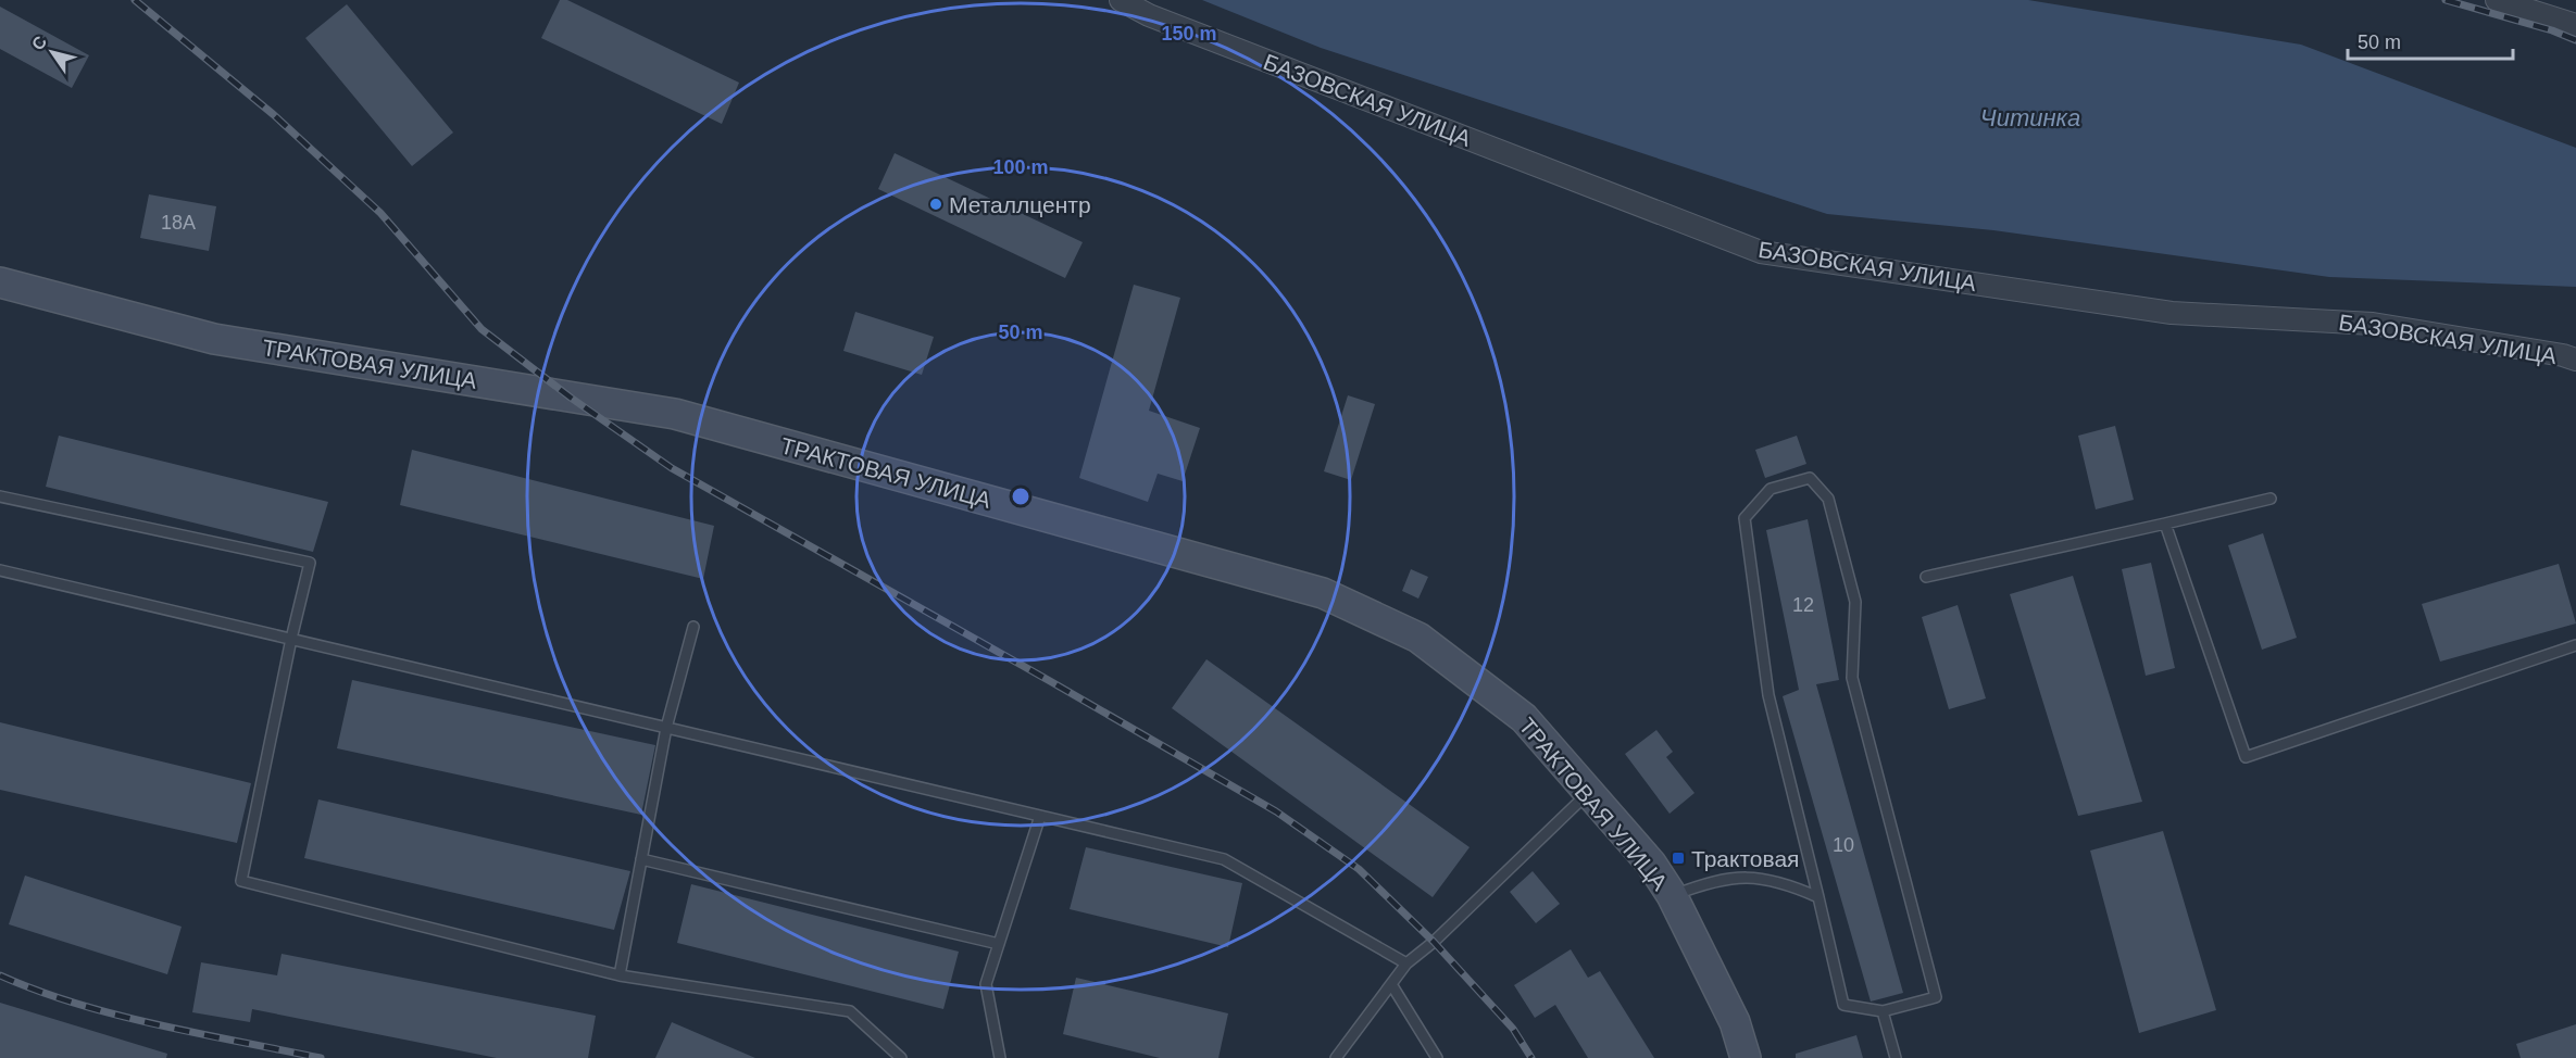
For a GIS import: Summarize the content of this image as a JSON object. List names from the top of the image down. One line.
{"streets":{"main road":["ТРАКТОВАЯ УЛИЦА"],"street":["БАЗОВСКАЯ УЛИЦА"]},"water":["Читинка"],"places":{"other":["Металлцентр"],"transit":["Трактовая"]},"house_numbers":["18А","12","10"],"scale_bar":"50 m","north":"top left","rings":["150 m","100 m","50 m"]}
